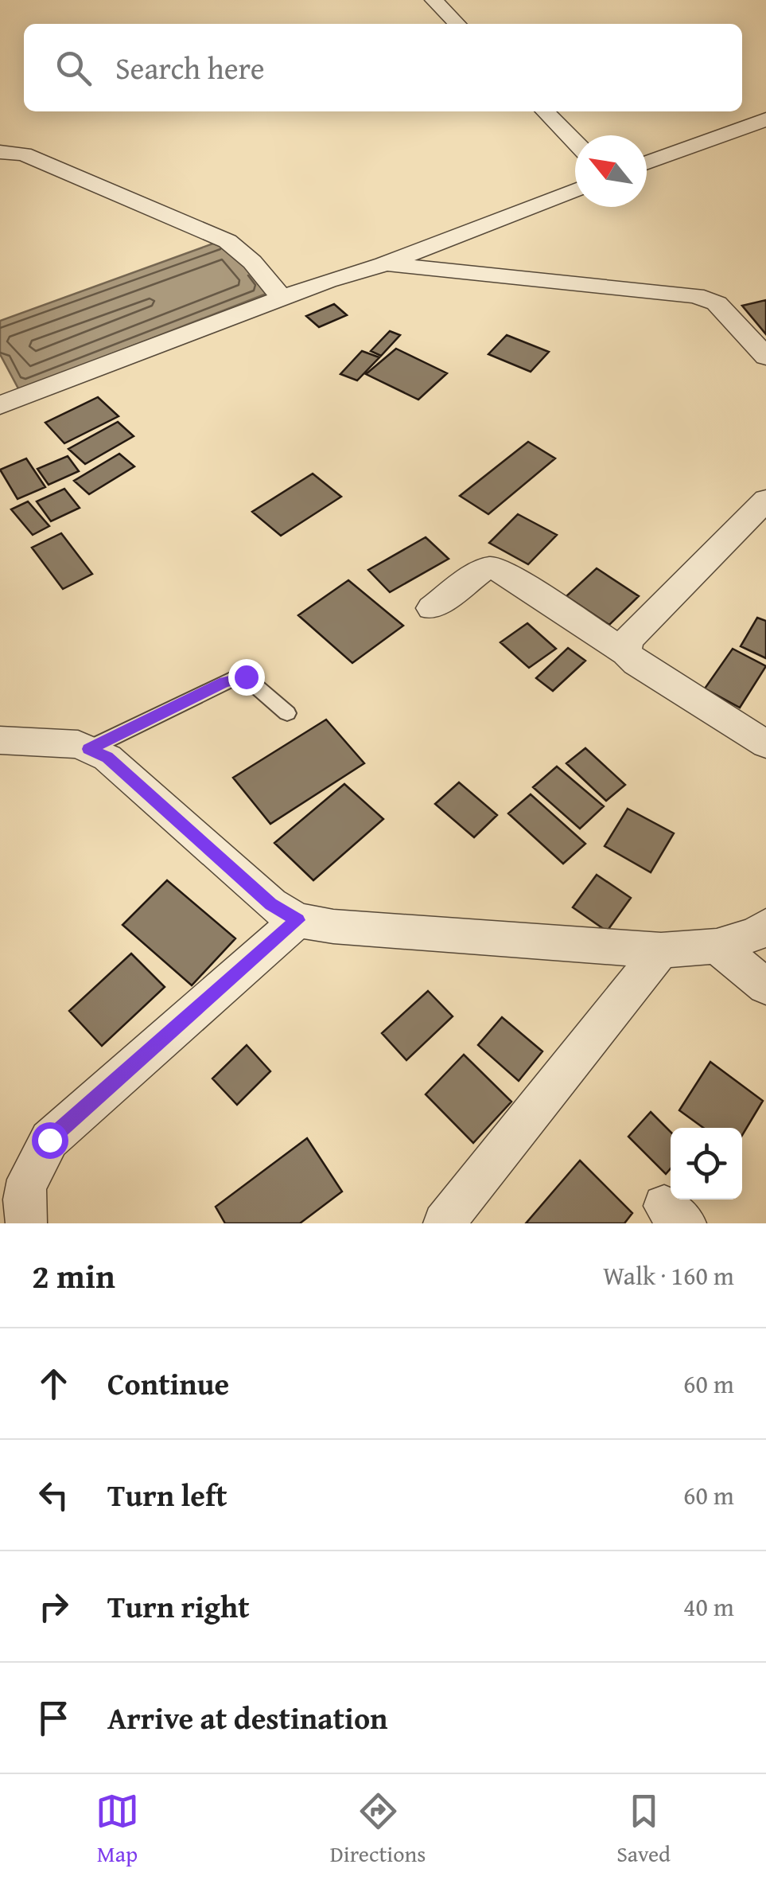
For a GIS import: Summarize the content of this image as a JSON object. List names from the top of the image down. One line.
{"north":"top left","page":{"search":"Search here","heading":["2 min","Walk · 160 m"],"list":[["Continue","60 m"],["Turn left","60 m"],["Turn right","40 m"],"Arrive at destination"],"nav":["Map","Directions","Saved"]}}
